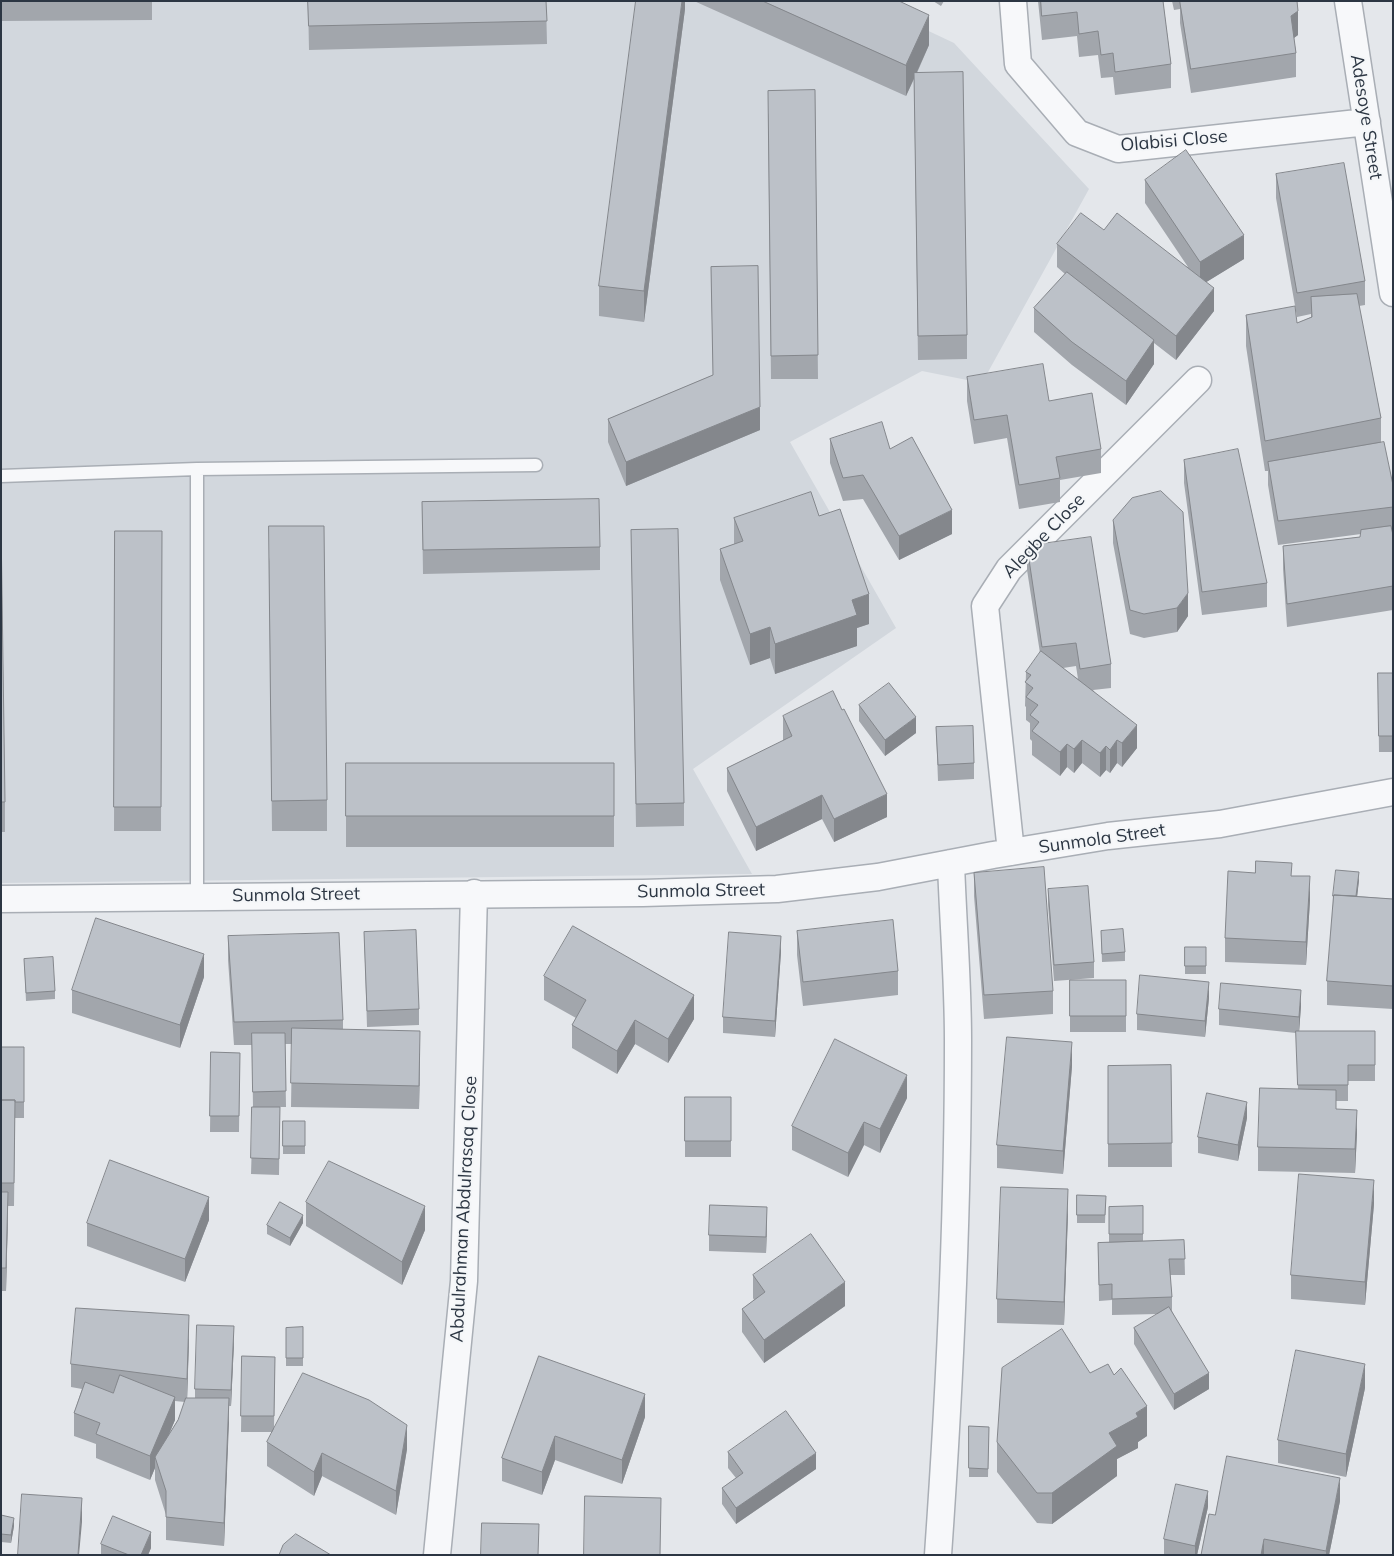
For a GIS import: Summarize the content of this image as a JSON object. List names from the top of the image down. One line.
{"streets":{"street":["Adesoye Street","Olabisi Close","Alegbe Close","Sunmola Street","Abdulrahman Abdulrasaq Close"]},"crossings":[["Adesoye Street","Olabisi Close"],["Alegbe Close","Sunmola Street"],["Sunmola Street","Abdulrahman Abdulrasaq Close"]]}
